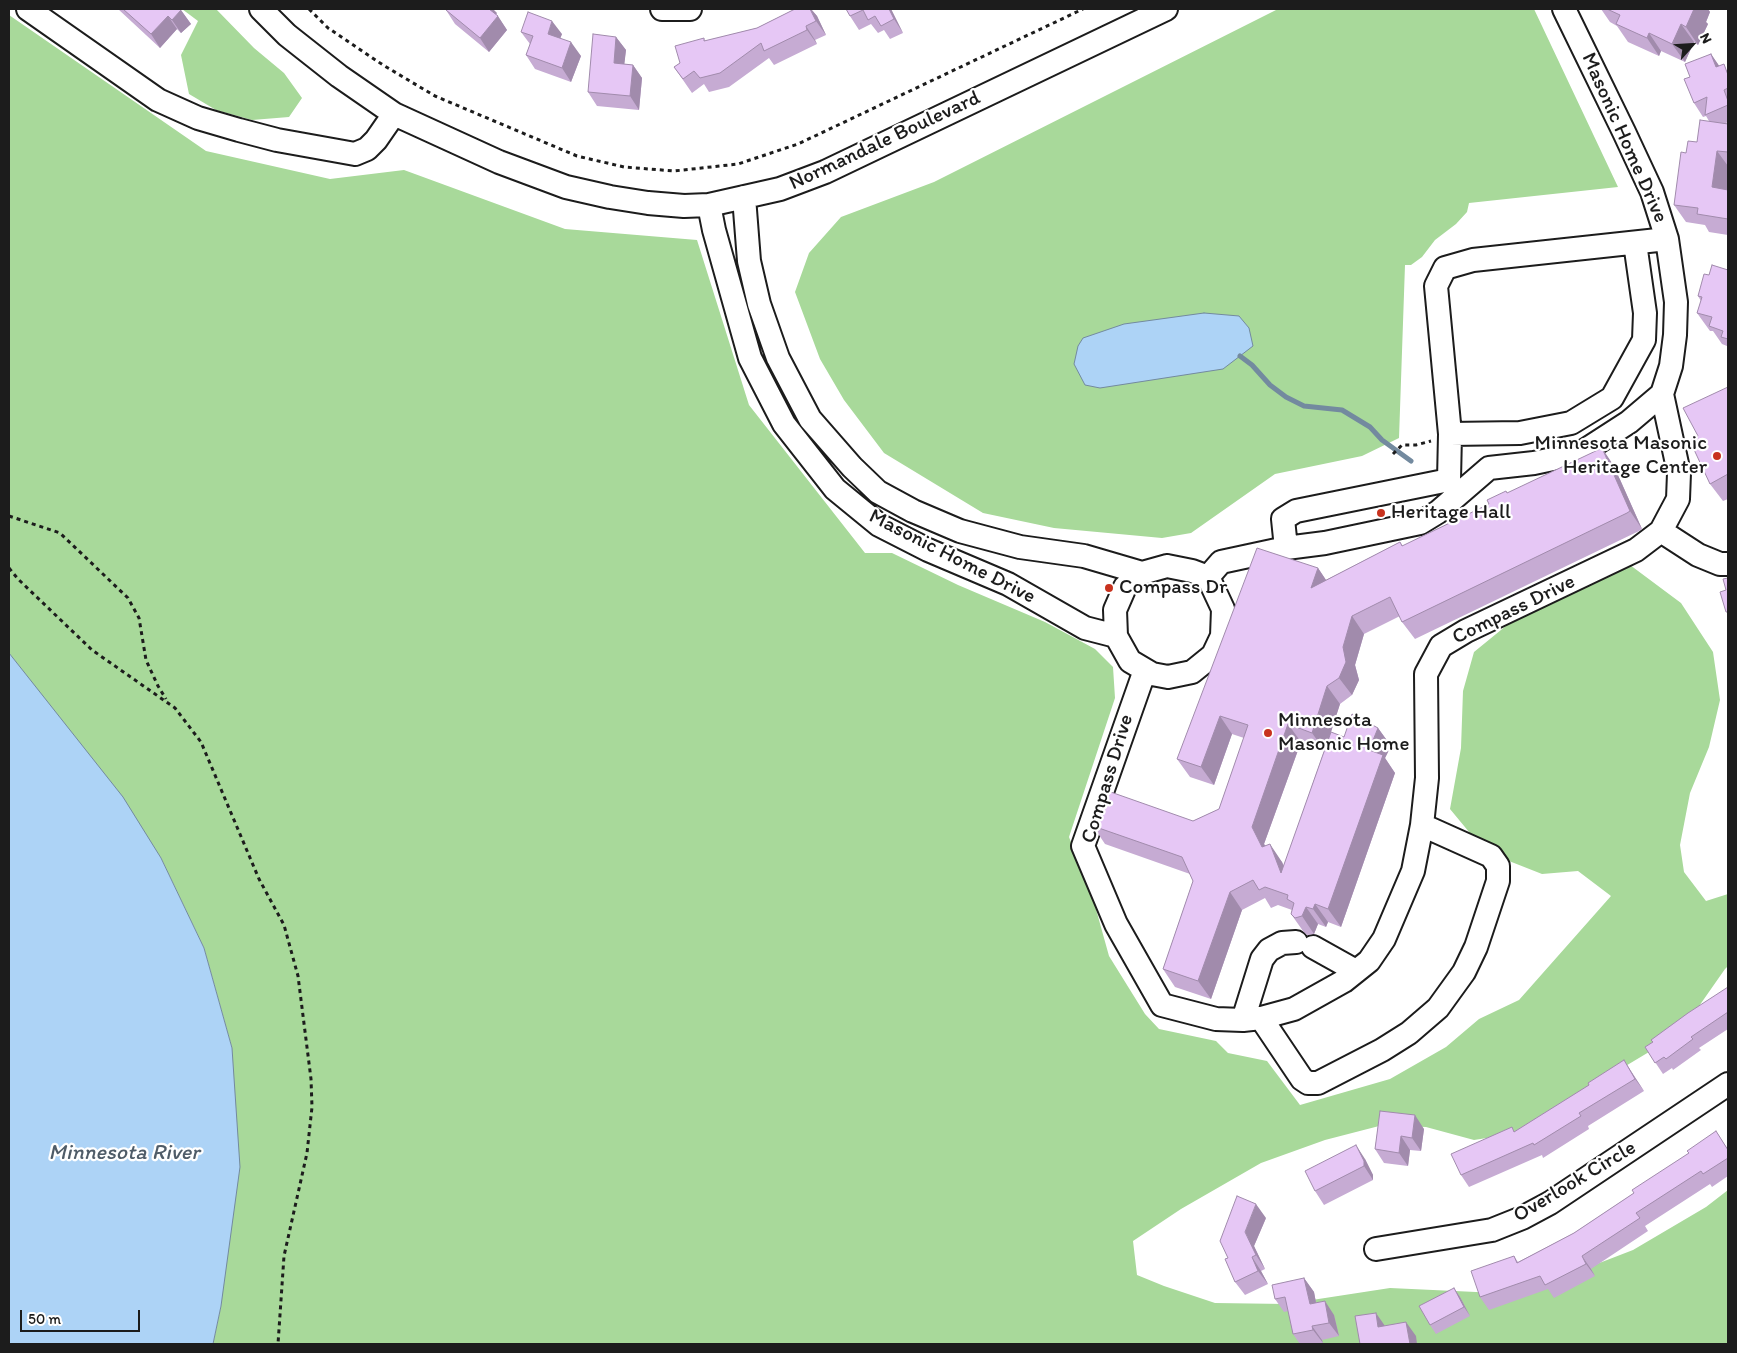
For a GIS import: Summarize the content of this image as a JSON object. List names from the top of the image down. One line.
{"streets":{"street":["Masonic Home Drive","Normandale Boulevard","Compass Drive","Overlook Circle"]},"crossings":[["Masonic Home Drive","Normandale Boulevard"],["Masonic Home Drive","Compass Drive"]],"water":["Minnesota River"],"places":["Minnesota Masonic Heritage Center","Heritage Hall","Compass Dr","Minnesota Masonic Home"],"scale_bar":"50 m","north":"top right"}
